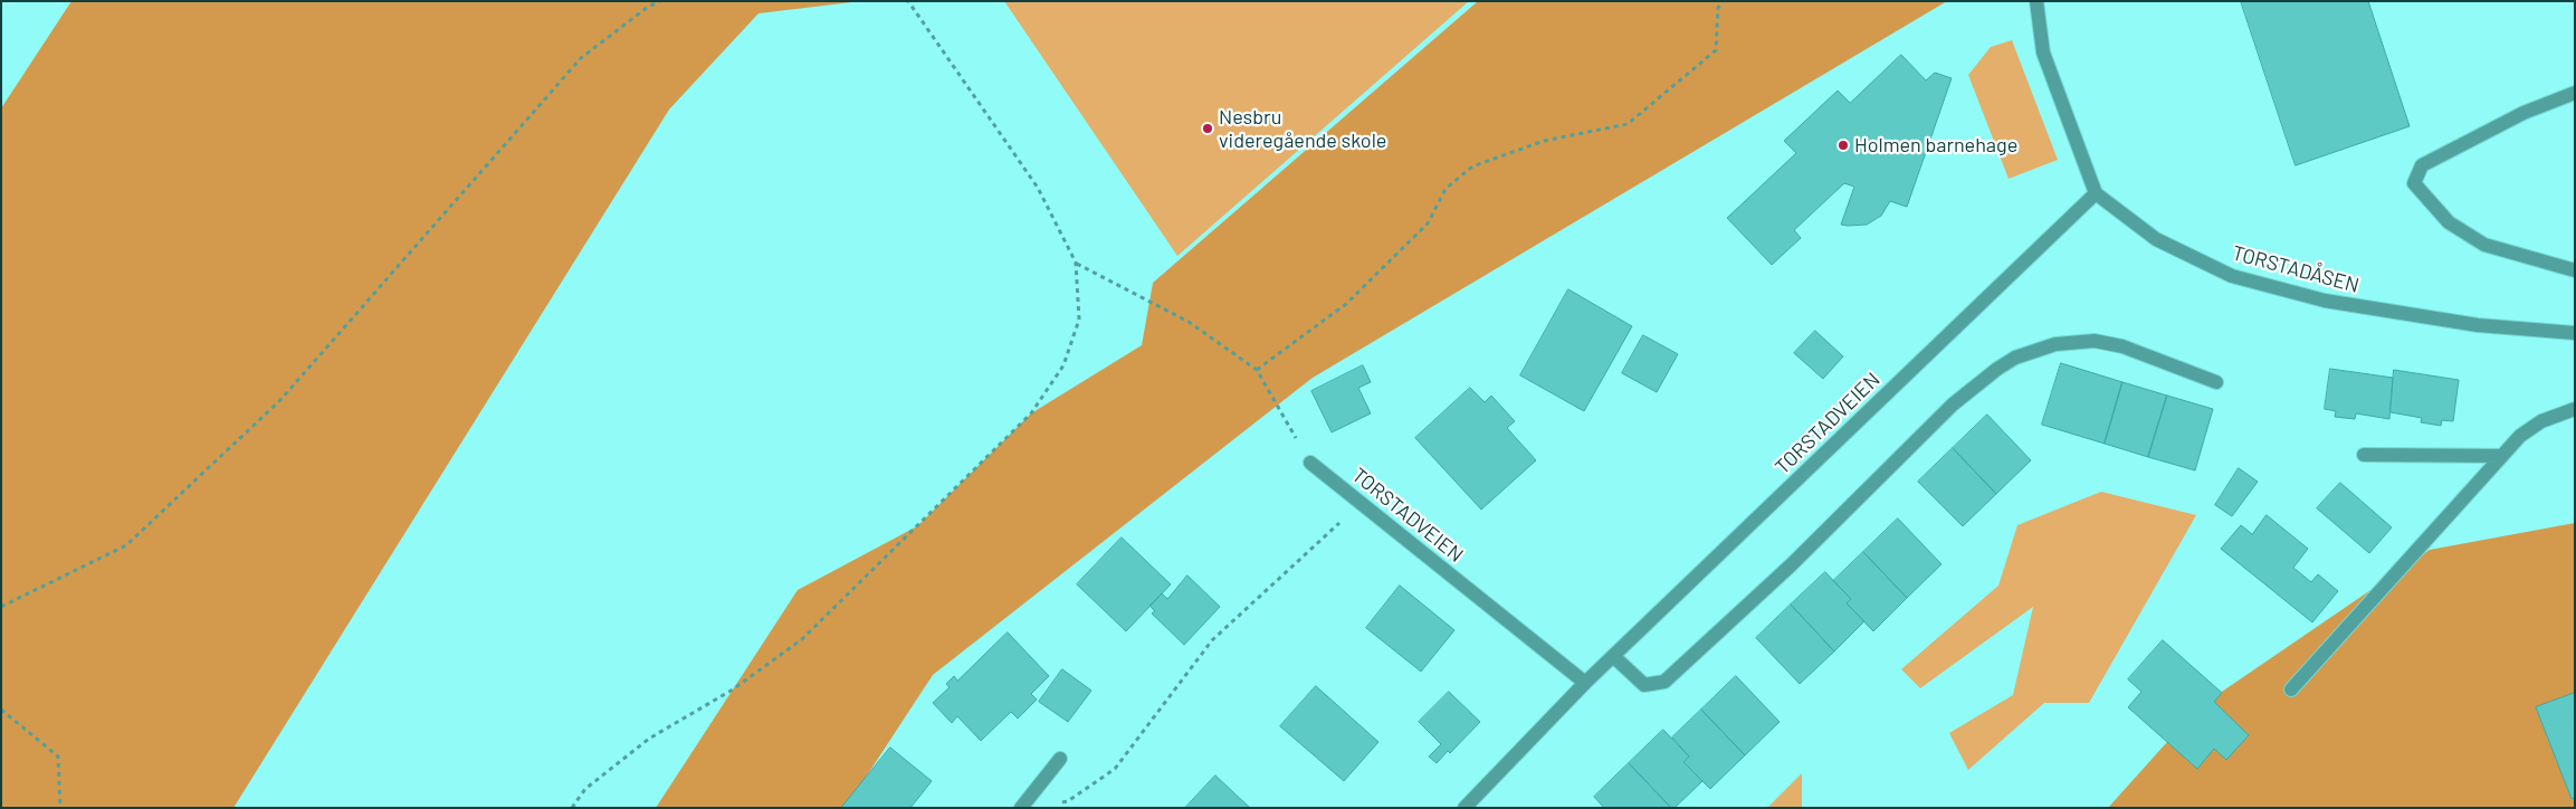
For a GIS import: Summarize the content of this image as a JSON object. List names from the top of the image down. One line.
{"streets":{"street":["TORSTADÅSEN","TORSTADVEIEN"]},"crossings":[["TORSTADÅSEN","TORSTADVEIEN"]],"places":["Nesbru videregående skole","Holmen barnehage"]}
